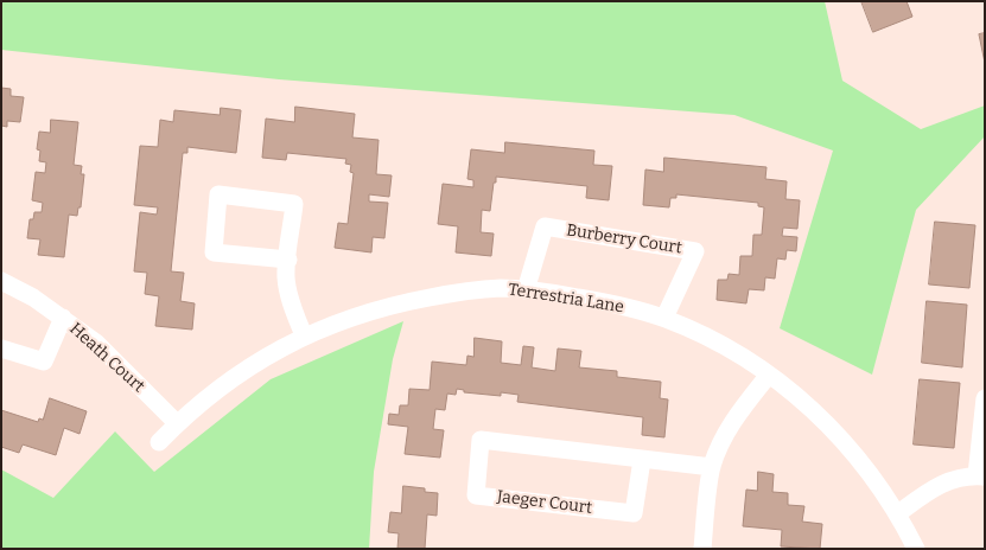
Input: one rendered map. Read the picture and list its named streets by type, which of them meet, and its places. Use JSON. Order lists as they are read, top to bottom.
{
  "streets": {
    "street": [
      "Burberry Court",
      "Terrestria Lane",
      "Heath Court",
      "Jaeger Court"
    ]
  },
  "crossings": [
    ["Burberry Court", "Terrestria Lane"],
    ["Terrestria Lane", "Heath Court"]
  ]
}
